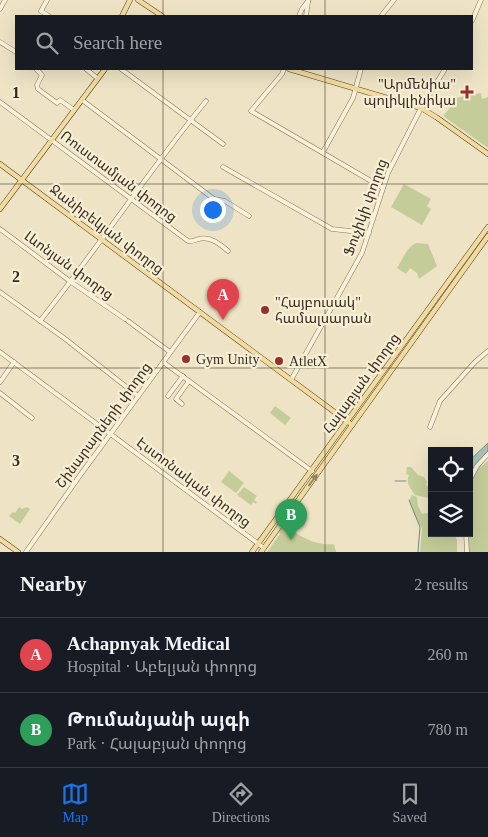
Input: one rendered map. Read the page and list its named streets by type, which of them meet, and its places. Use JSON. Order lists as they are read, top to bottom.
{
  "streets": {
    "main road": ["Ջանիբեկյան փողոց", "Հալաբյան փողոց"],
    "street": [
      "Ռուստամյան փողոց",
      "Ֆուչիկի փողոց",
      "Լևոնյան փողոց",
      "Շինարարների փողոց",
      "Էստոնական փողոց"
    ]
  },
  "crossings": [
    ["Ֆուչիկի փողոց", "Ջանիբեկյան փողոց"],
    ["Ջանիբեկյան փողոց", "Հալաբյան փողոց"],
    ["Ջանիբեկյան փողոց", "Շինարարների փողոց"],
    ["Լևոնյան փողոց", "Շինարարների փողոց"],
    ["Հալաբյան փողոց", "Էստոնական փողոց"],
    ["Շինարարների փողոց", "Էստոնական փողոց"]
  ],
  "places": {
    "health": ["\"Արմենիա\" պոլիկլինիկա"],
    "other": ["\"Հայբուսակ\" համալսարան", "Gym Unity", "AtletX"]
  },
  "page": {
    "search": "Search here",
    "pins": ["A", "B"],
    "heading": ["Nearby", "2 results"],
    "list": [
      {
        "mark": "A",
        "name": "Achapnyak Medical",
        "note": "Hospital · Աբելյան փողոց",
        "value": "260 m"
      },
      {
        "mark": "B",
        "name": "Թումանյանի այգի",
        "note": "Park · Հալաբյան փողոց",
        "value": "780 m"
      }
    ],
    "nav": ["Map", "Directions", "Saved"]
  },
  "grid": {
    "rows": ["1", "2", "3"]
  }
}
